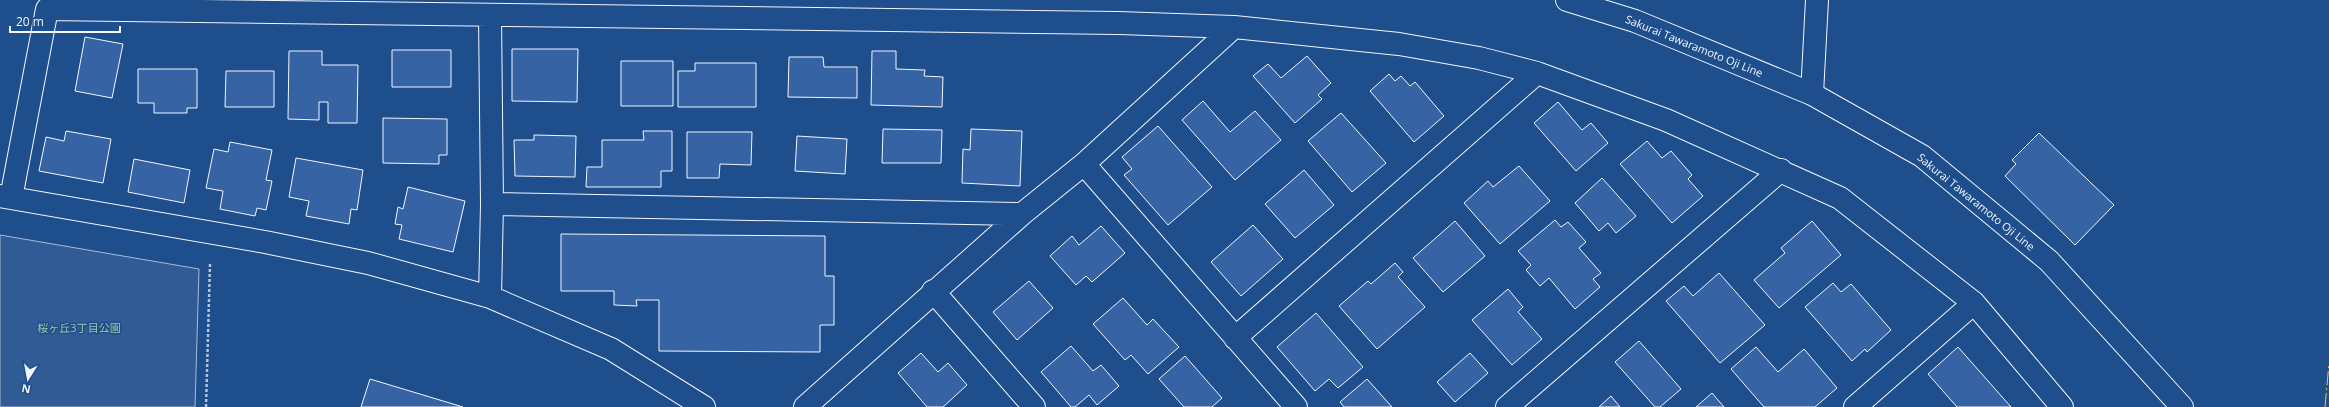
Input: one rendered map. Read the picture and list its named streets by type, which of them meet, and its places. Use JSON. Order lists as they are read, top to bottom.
{
  "streets": {
    "street": ["Sakurai Tawaramoto Oji Line"]
  },
  "parks": ["桜ヶ丘3丁目公園"],
  "scale_bar": "20 m",
  "north": "bottom"
}
